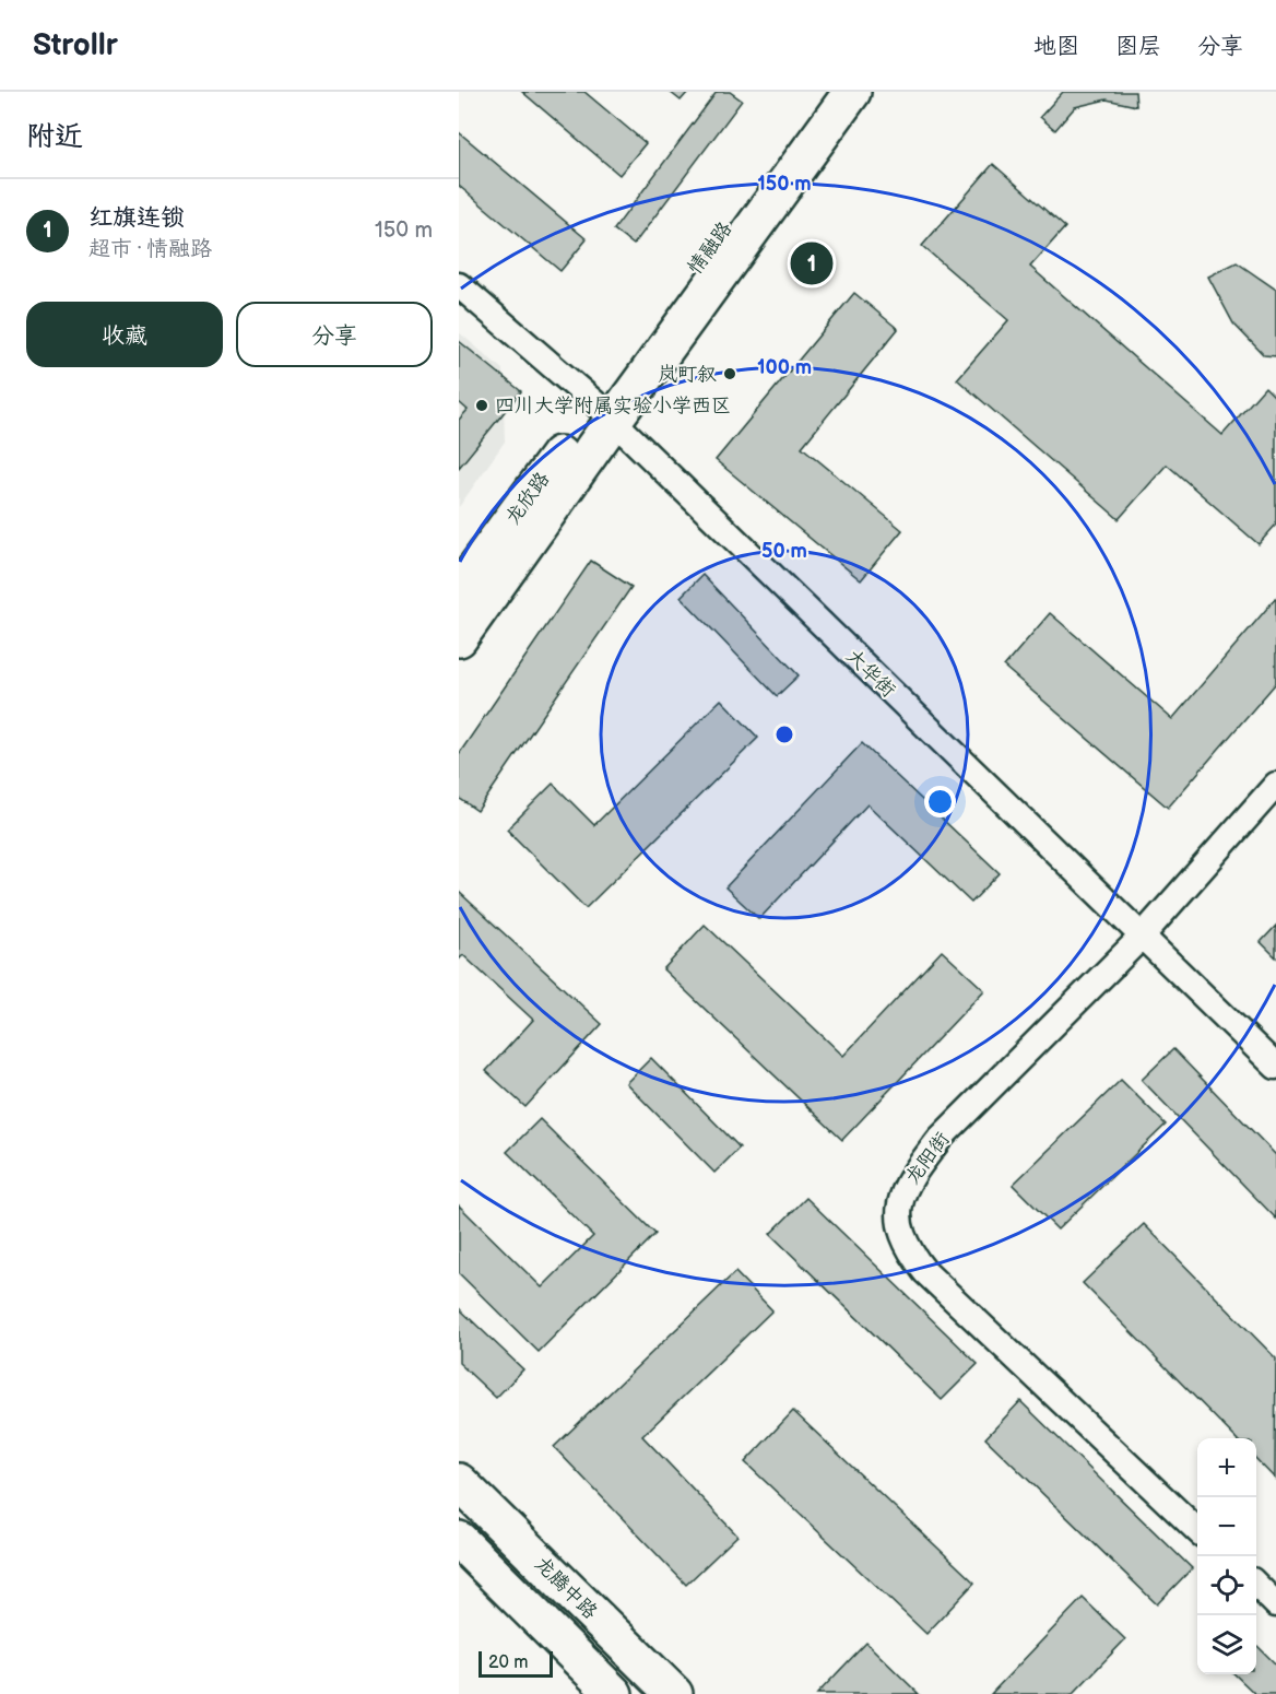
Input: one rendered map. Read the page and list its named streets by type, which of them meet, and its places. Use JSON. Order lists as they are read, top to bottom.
{
  "streets": {
    "street": [
      "情融路",
      "龙欣路",
      "大华街",
      "龙阳街",
      "龙腾中路"
    ]
  },
  "crossings": [
    ["情融路", "龙欣路"],
    ["情融路", "大华街"],
    ["龙欣路", "大华街"],
    ["大华街", "龙阳街"]
  ],
  "places": ["岚町叙", "四川大学附属实验小学西区"],
  "scale_bar": "20 m",
  "page": {
    "header": "Strollr",
    "nav": ["地图", "图层", "分享"],
    "heading": "附近",
    "list": [
      {
        "mark": "1",
        "name": "红旗连锁",
        "note": "超市 · 情融路",
        "value": "150 m"
      }
    ],
    "pins": "1",
    "buttons": ["收藏", "分享"],
    "map_buttons": ["+", "−"],
    "scale": "20 m"
  },
  "rings": ["150 m", "100 m", "50 m"]
}
